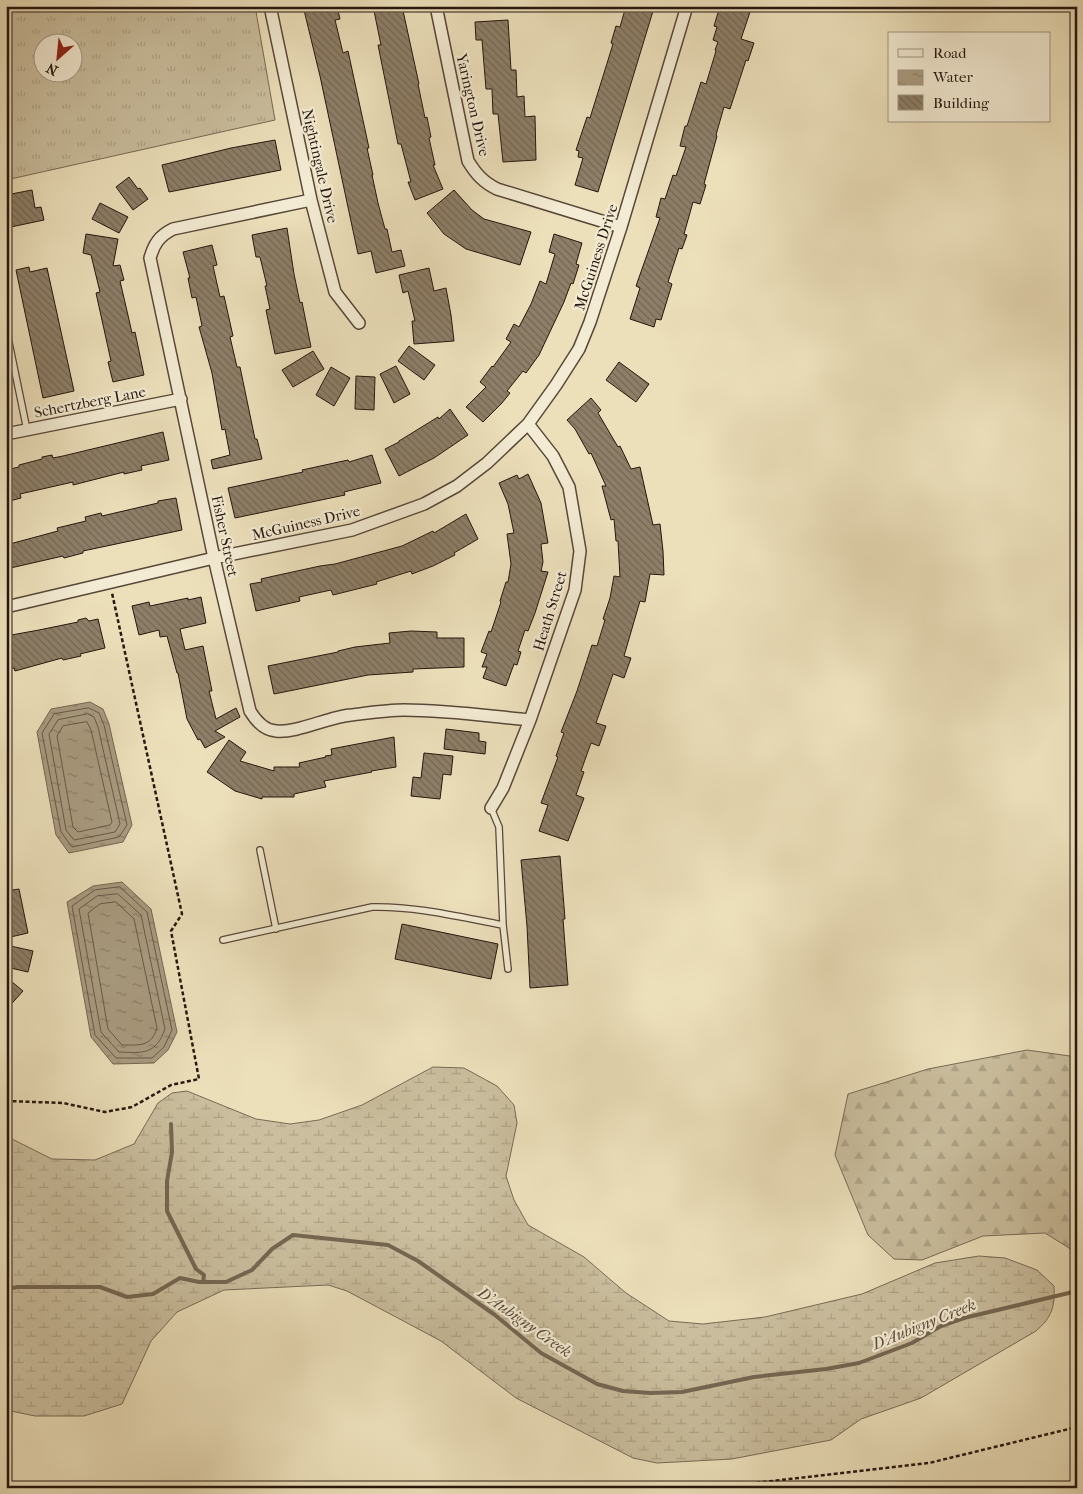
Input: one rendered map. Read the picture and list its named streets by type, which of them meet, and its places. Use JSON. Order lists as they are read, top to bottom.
{
  "streets": {
    "street": [
      "Yarington Drive",
      "Nightingale Drive",
      "McGuiness Drive",
      "Schertzberg Lane",
      "Fisher Street",
      "Heath Street"
    ]
  },
  "crossings": [
    ["Yarington Drive", "McGuiness Drive"],
    ["Nightingale Drive", "Fisher Street"],
    ["McGuiness Drive", "Fisher Street"],
    ["McGuiness Drive", "Heath Street"],
    ["Schertzberg Lane", "Fisher Street"],
    ["Fisher Street", "Heath Street"]
  ],
  "water": ["D'Aubigny Creek"],
  "legend": ["Road", "Water", "Building"],
  "north": "bottom left"
}
